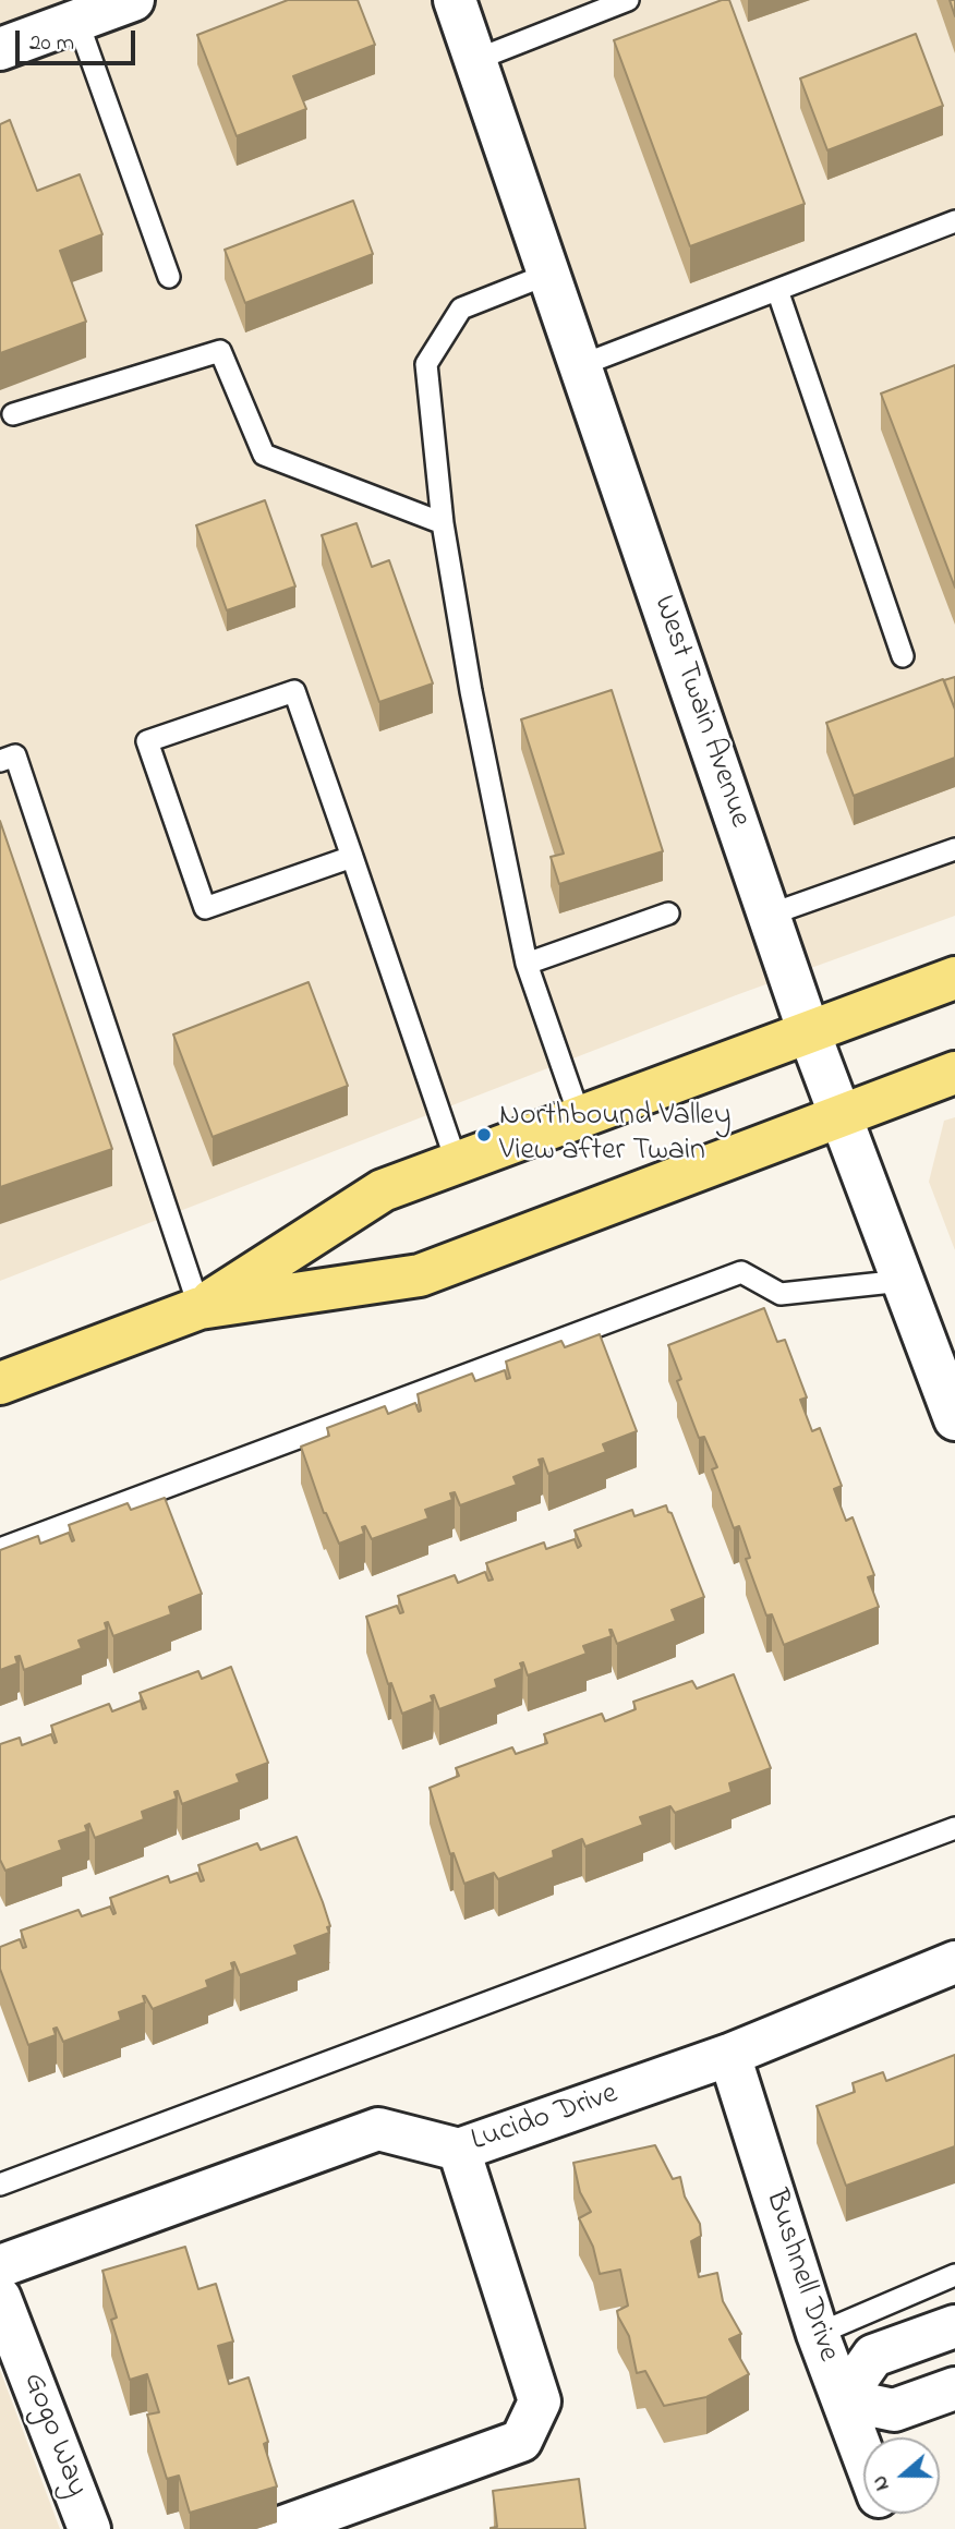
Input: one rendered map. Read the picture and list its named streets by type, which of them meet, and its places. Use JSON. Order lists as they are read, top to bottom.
{
  "streets": {
    "street": [
      "West Twain Avenue",
      "Lucido Drive",
      "Bushnell Drive",
      "Gogo Way"
    ]
  },
  "crossings": [
    ["Lucido Drive", "Bushnell Drive"]
  ],
  "places": ["Northbound Valley View after Twain"],
  "scale_bar": "20 m",
  "north": "left"
}
